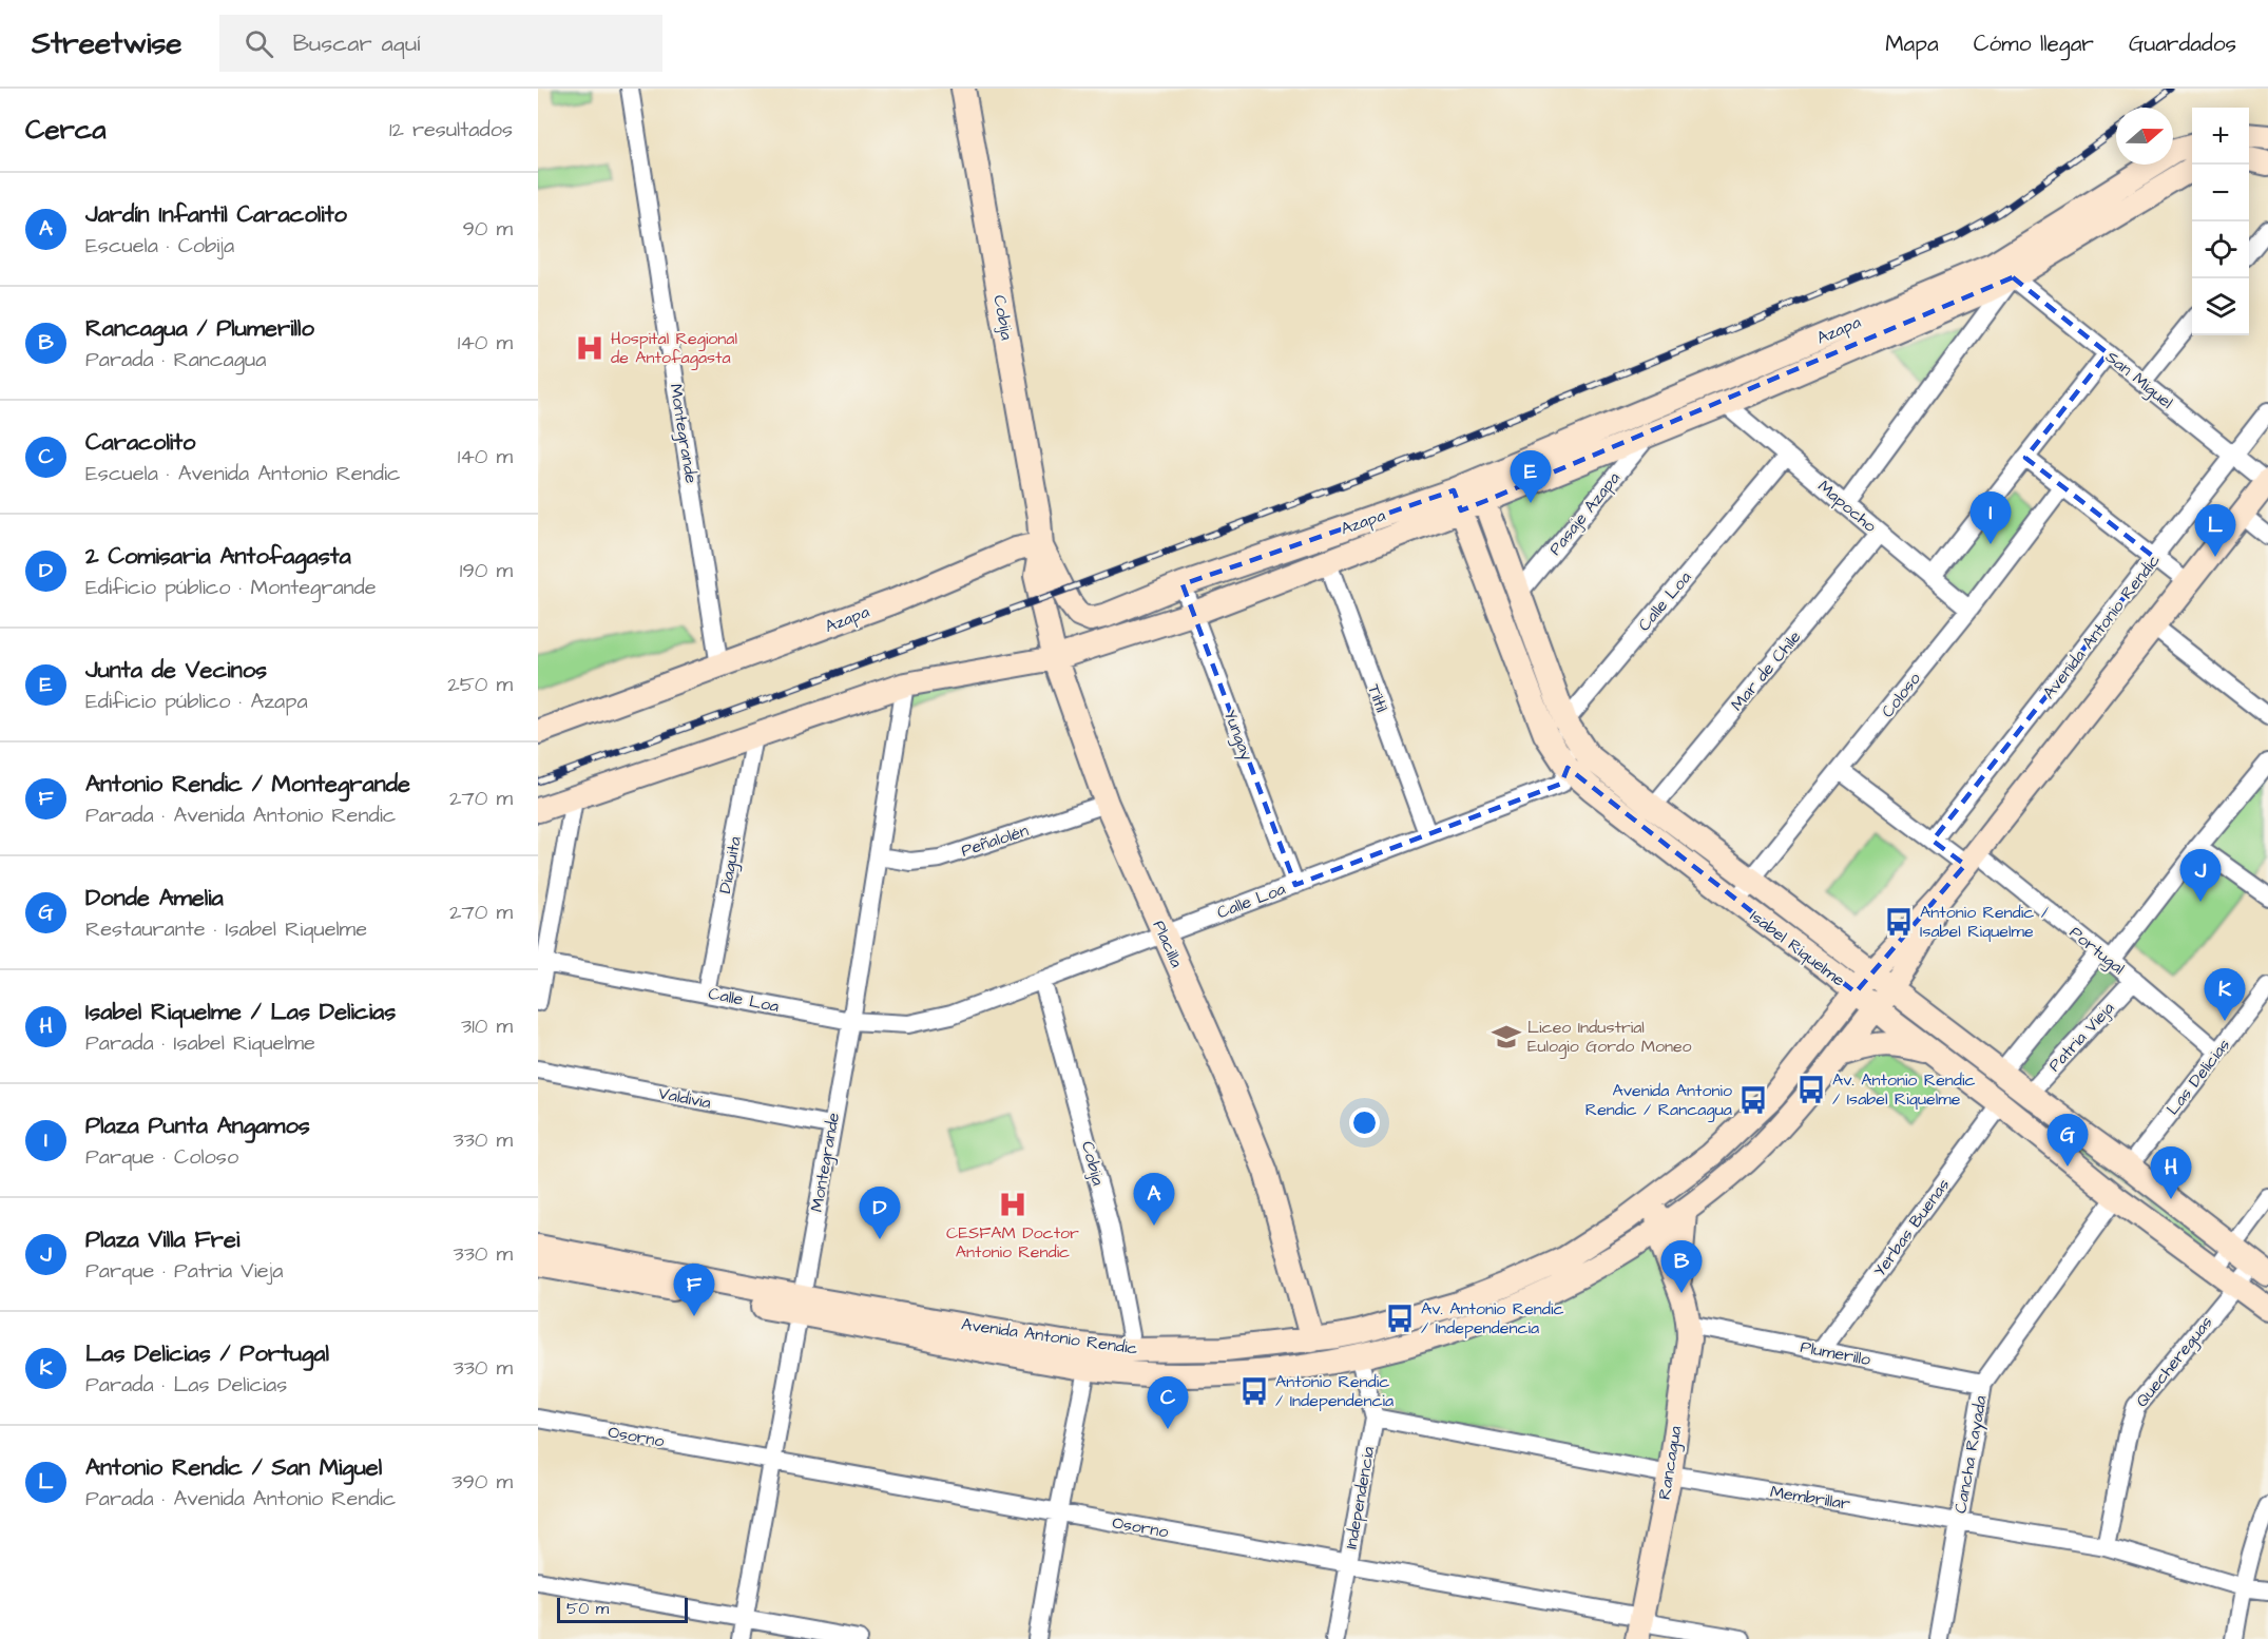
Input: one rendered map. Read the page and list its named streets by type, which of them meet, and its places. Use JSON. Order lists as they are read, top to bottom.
{
  "streets": {
    "street": [
      "Cobija",
      "Azapa",
      "San Miguel",
      "Montegrande",
      "Mapocho",
      "Pasaje Azapa",
      "Calle Loa",
      "Avenida Antonio Rendic",
      "Mar de Chile",
      "Coloso",
      "Tiltil",
      "Yungay",
      "Peñalolén",
      "Diaguita",
      "Placilla",
      "Isabel Riquelme",
      "Portugal",
      "Patria Vieja",
      "Las Delicias",
      "Valdivia",
      "Yerbas Buenas",
      "Plumerillo",
      "Quechereguas",
      "Osorno",
      "Cancha Rayada",
      "Rancagua",
      "Independencia",
      "Membrillar"
    ]
  },
  "crossings": [
    ["Cobija", "Azapa"],
    ["Cobija", "Calle Loa"],
    ["Cobija", "Avenida Antonio Rendic"],
    ["Cobija", "Placilla"],
    ["Azapa", "San Miguel"],
    ["Azapa", "Montegrande"],
    ["Azapa", "Mapocho"],
    ["Azapa", "Pasaje Azapa"],
    ["Azapa", "Tiltil"],
    ["Azapa", "Yungay"],
    ["Azapa", "Diaguita"],
    ["Azapa", "Placilla"],
    ["Azapa", "Isabel Riquelme"],
    ["San Miguel", "Avenida Antonio Rendic"],
    ["Montegrande", "Calle Loa"],
    ["Montegrande", "Avenida Antonio Rendic"],
    ["Montegrande", "Peñalolén"],
    ["Montegrande", "Valdivia"],
    ["Montegrande", "Osorno"],
    ["Mapocho", "Calle Loa"],
    ["Mapocho", "Mar de Chile"],
    ["Mapocho", "Coloso"],
    ["Pasaje Azapa", "Isabel Riquelme"],
    ["Calle Loa", "Tiltil"],
    ["Calle Loa", "Yungay"],
    ["Calle Loa", "Diaguita"],
    ["Calle Loa", "Placilla"],
    ["Calle Loa", "Isabel Riquelme"],
    ["Avenida Antonio Rendic", "Placilla"],
    ["Avenida Antonio Rendic", "Isabel Riquelme"],
    ["Avenida Antonio Rendic", "Portugal"],
    ["Avenida Antonio Rendic", "Rancagua"],
    ["Avenida Antonio Rendic", "Independencia"],
    ["Mar de Chile", "Isabel Riquelme"],
    ["Coloso", "Isabel Riquelme"],
    ["Coloso", "Portugal"],
    ["Peñalolén", "Placilla"],
    ["Isabel Riquelme", "Patria Vieja"],
    ["Isabel Riquelme", "Las Delicias"],
    ["Isabel Riquelme", "Yerbas Buenas"],
    ["Isabel Riquelme", "Quechereguas"],
    ["Isabel Riquelme", "Cancha Rayada"],
    ["Portugal", "Patria Vieja"],
    ["Portugal", "Las Delicias"],
    ["Yerbas Buenas", "Plumerillo"],
    ["Plumerillo", "Cancha Rayada"],
    ["Plumerillo", "Rancagua"],
    ["Quechereguas", "Membrillar"],
    ["Osorno", "Rancagua"],
    ["Osorno", "Independencia"],
    ["Cancha Rayada", "Membrillar"],
    ["Rancagua", "Membrillar"],
    ["Independencia", "Membrillar"]
  ],
  "places": {
    "hospital": ["Hospital Regional de Antofagasta", "CESFAM Doctor Antonio Rendic"],
    "bus stop": [
      "Antonio Rendic / Isabel Riquelme",
      "Av. Antonio Rendic / Isabel Riquelme",
      "Avenida Antonio Rendic / Rancagua",
      "Av. Antonio Rendic / Independencia",
      "Antonio Rendic / Independencia"
    ],
    "school or university": ["Liceo Industrial Eulogio Gordo Moneo"]
  },
  "scale_bar": "50 m",
  "north": "right",
  "page": {
    "header": "Streetwise",
    "search": "Buscar aquí",
    "nav": ["Mapa", "Cómo llegar", "Guardados"],
    "heading": ["Cerca", "12 resultados"],
    "map_buttons": ["+", "−"],
    "list": [
      {
        "mark": "A",
        "name": "Jardín Infantil Caracolito",
        "note": "Escuela · Cobija",
        "value": "90 m"
      },
      {
        "mark": "B",
        "name": "Rancagua / Plumerillo",
        "note": "Parada · Rancagua",
        "value": "140 m"
      },
      {
        "mark": "C",
        "name": "Caracolito",
        "note": "Escuela · Avenida Antonio Rendic",
        "value": "140 m"
      },
      {
        "mark": "D",
        "name": "2 Comisaria Antofagasta",
        "note": "Edificio público · Montegrande",
        "value": "190 m"
      },
      {
        "mark": "E",
        "name": "Junta de Vecinos",
        "note": "Edificio público · Azapa",
        "value": "250 m"
      },
      {
        "mark": "F",
        "name": "Antonio Rendic / Montegrande",
        "note": "Parada · Avenida Antonio Rendic",
        "value": "270 m"
      },
      {
        "mark": "G",
        "name": "Donde Amelia",
        "note": "Restaurante · Isabel Riquelme",
        "value": "270 m"
      },
      {
        "mark": "H",
        "name": "Isabel Riquelme / Las Delicias",
        "note": "Parada · Isabel Riquelme",
        "value": "310 m"
      },
      {
        "mark": "I",
        "name": "Plaza Punta Angamos",
        "note": "Parque · Coloso",
        "value": "330 m"
      },
      {
        "mark": "J",
        "name": "Plaza Villa Frei",
        "note": "Parque · Patria Vieja",
        "value": "330 m"
      },
      {
        "mark": "K",
        "name": "Las Delicias / Portugal",
        "note": "Parada · Las Delicias",
        "value": "330 m"
      },
      {
        "mark": "L",
        "name": "Antonio Rendic / San Miguel",
        "note": "Parada · Avenida Antonio Rendic",
        "value": "390 m"
      }
    ],
    "pins": [
      "E",
      "I",
      "L",
      "J",
      "K",
      "G",
      "H",
      "A",
      "D",
      "B",
      "F",
      "C"
    ],
    "scale": "50 m"
  }
}
